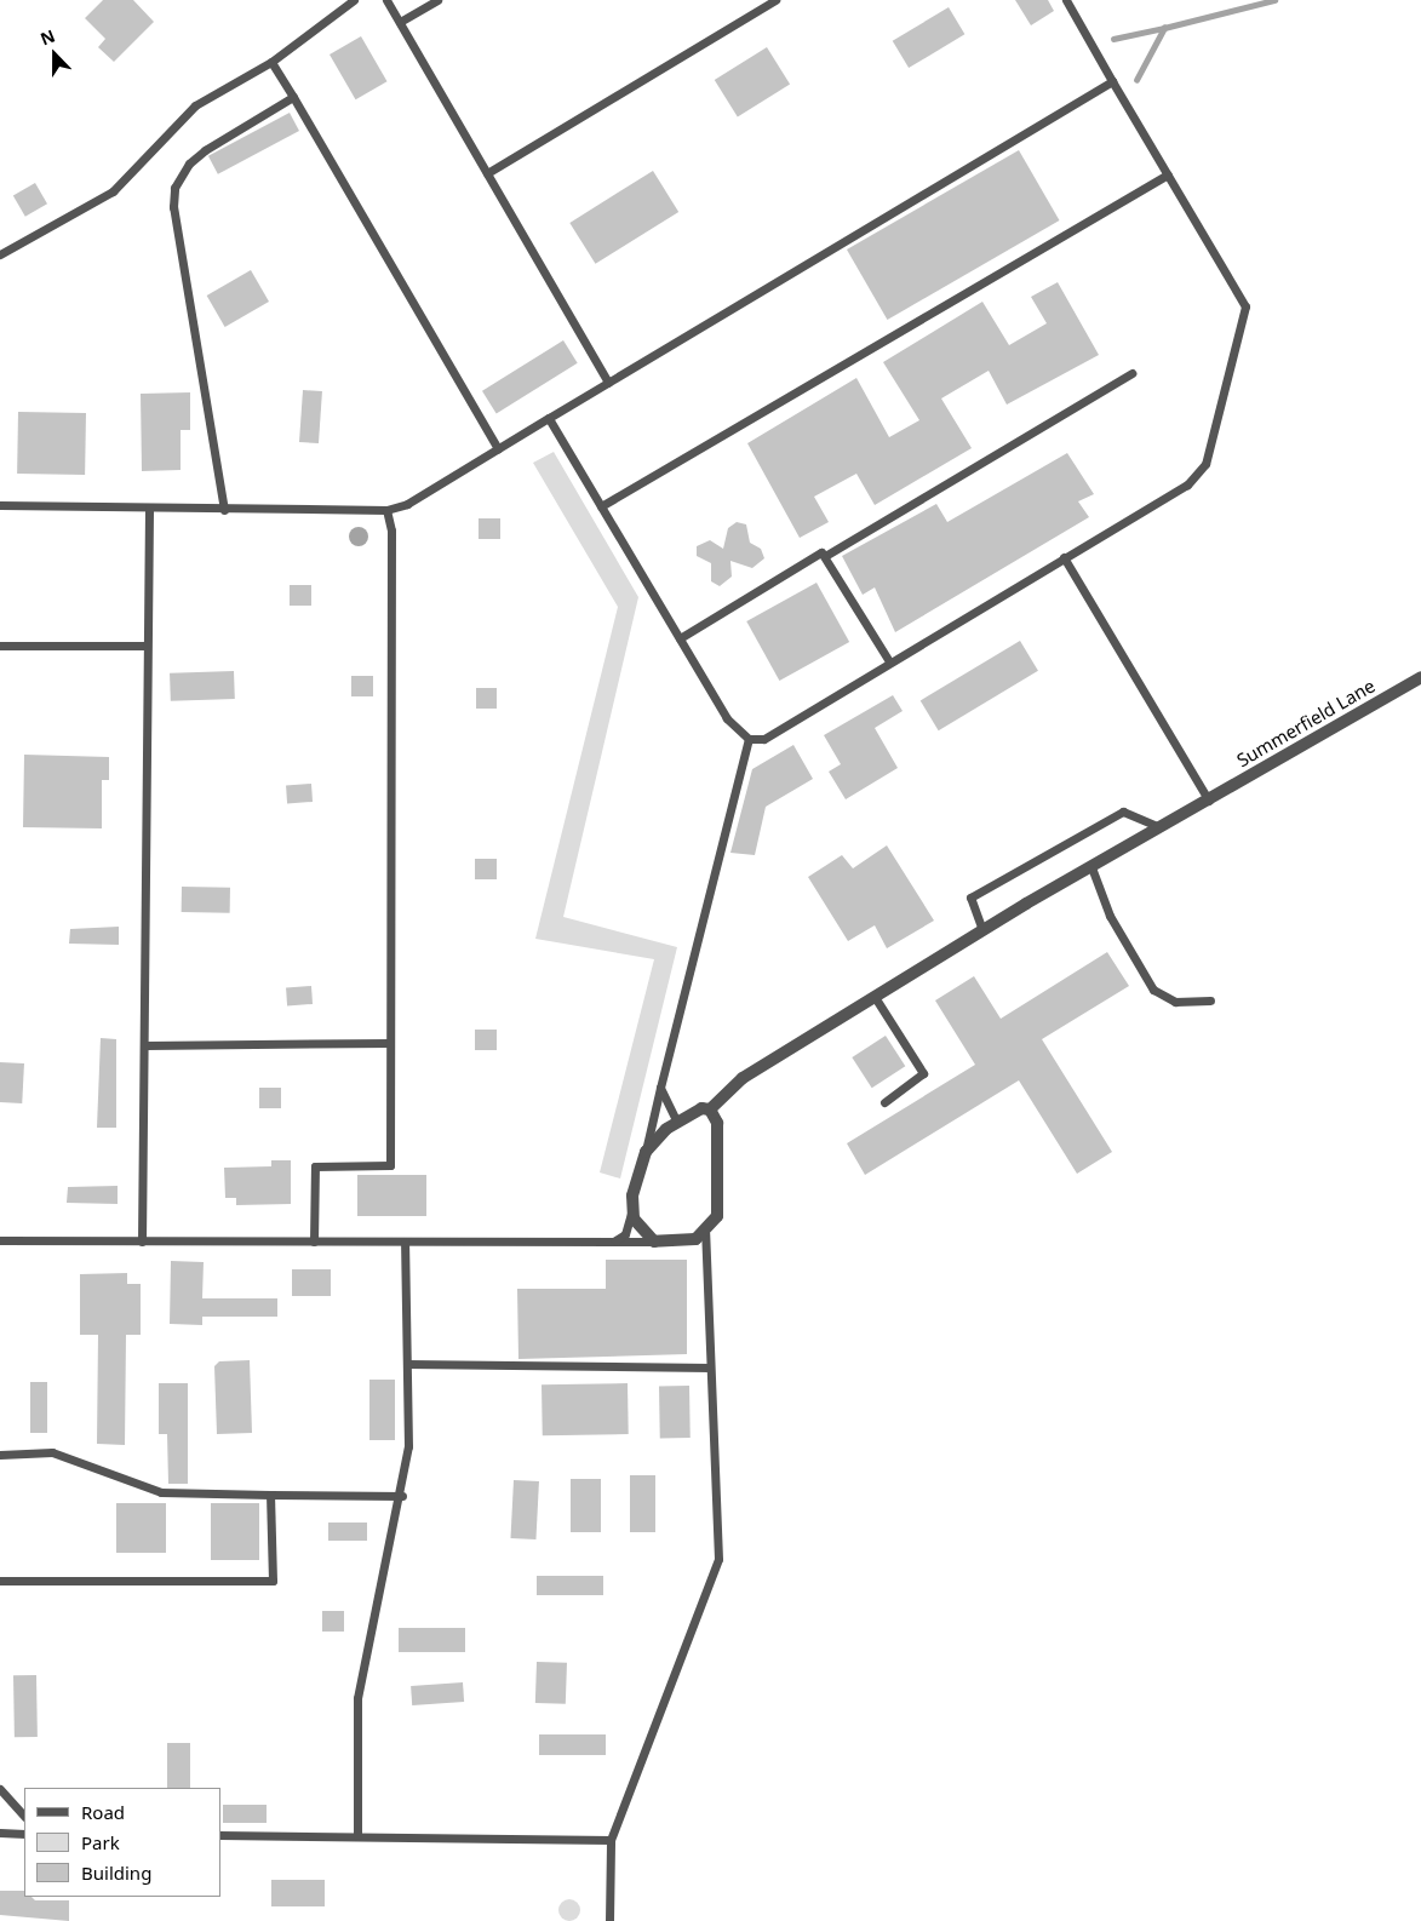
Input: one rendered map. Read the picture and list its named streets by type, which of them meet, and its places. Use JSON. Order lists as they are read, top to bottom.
{
  "streets": {
    "street": ["Summerfield Lane"]
  },
  "legend": ["Road", "Park", "Building"],
  "north": "top"
}
